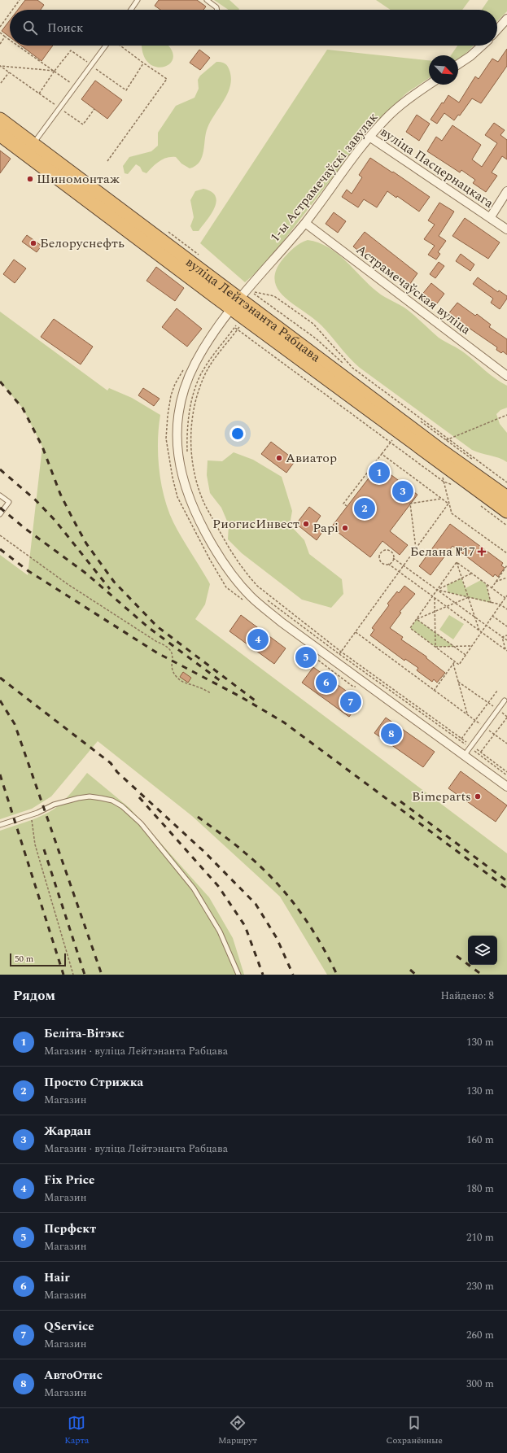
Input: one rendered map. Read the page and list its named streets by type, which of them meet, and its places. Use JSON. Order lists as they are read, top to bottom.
{
  "streets": {
    "highway": ["вуліца Лейтэнанта Рабцава"],
    "street": ["вуліца Пасцернацкага", "1-ы Астрамечаўскі завулак", "Астрамечаўская вуліца"]
  },
  "crossings": [
    ["вуліца Пасцернацкага", "1-ы Астрамечаўскі завулак"],
    ["1-ы Астрамечаўскі завулак", "Астрамечаўская вуліца"],
    ["1-ы Астрамечаўскі завулак", "вуліца Лейтэнанта Рабцава"]
  ],
  "places": {
    "other": [
      "Шиномонтаж",
      "Белоруснефть",
      "Авиатор",
      "РиогисИнвест",
      "Papi",
      "Bimeparts"
    ],
    "health": ["Белана №17"]
  },
  "scale_bar": "50 m",
  "north": "bottom right",
  "page": {
    "search": "Поиск",
    "pins": [
      "1",
      "3",
      "2",
      "4",
      "5",
      "6",
      "7",
      "8"
    ],
    "scale": "50 m",
    "heading": ["Рядом", "Найдено: 8"],
    "list": [
      {
        "mark": "1",
        "name": "Беліта-Вітэкс",
        "note": "Магазин · вуліца Лейтэнанта Рабцава",
        "value": "130 m"
      },
      {
        "mark": "2",
        "name": "Просто Стрижка",
        "note": "Магазин",
        "value": "130 m"
      },
      {
        "mark": "3",
        "name": "Жардан",
        "note": "Магазин · вуліца Лейтэнанта Рабцава",
        "value": "160 m"
      },
      {
        "mark": "4",
        "name": "Fix Price",
        "note": "Магазин",
        "value": "180 m"
      },
      {
        "mark": "5",
        "name": "Перфект",
        "note": "Магазин",
        "value": "210 m"
      },
      {
        "mark": "6",
        "name": "Hair",
        "note": "Магазин",
        "value": "230 m"
      },
      {
        "mark": "7",
        "name": "QService",
        "note": "Магазин",
        "value": "260 m"
      },
      {
        "mark": "8",
        "name": "АвтоОтис",
        "note": "Магазин",
        "value": "300 m"
      }
    ],
    "nav": ["Карта", "Маршрут", "Сохранённые"]
  }
}
